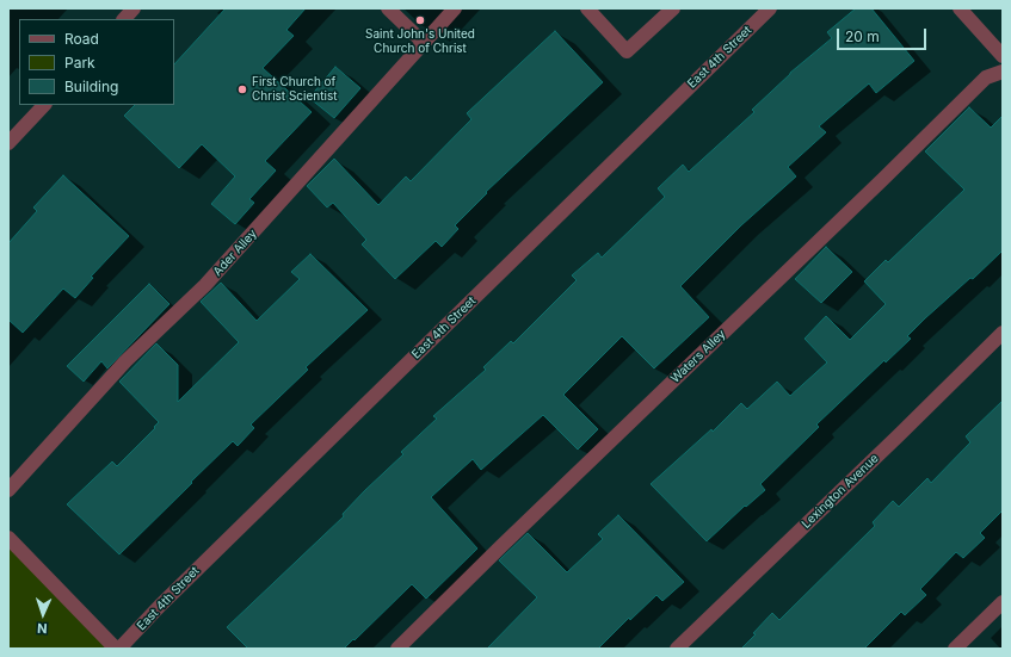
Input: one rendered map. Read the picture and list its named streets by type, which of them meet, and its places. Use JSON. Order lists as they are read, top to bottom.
{
  "streets": {
    "street": [
      "East 4th Street",
      "Ader Alley",
      "Waters Alley",
      "Lexington Avenue"
    ]
  },
  "places": ["Saint John's United Church of Christ", "First Church of Christ Scientist"],
  "legend": ["Road", "Park", "Building"],
  "scale_bar": "20 m",
  "north": "bottom"
}
